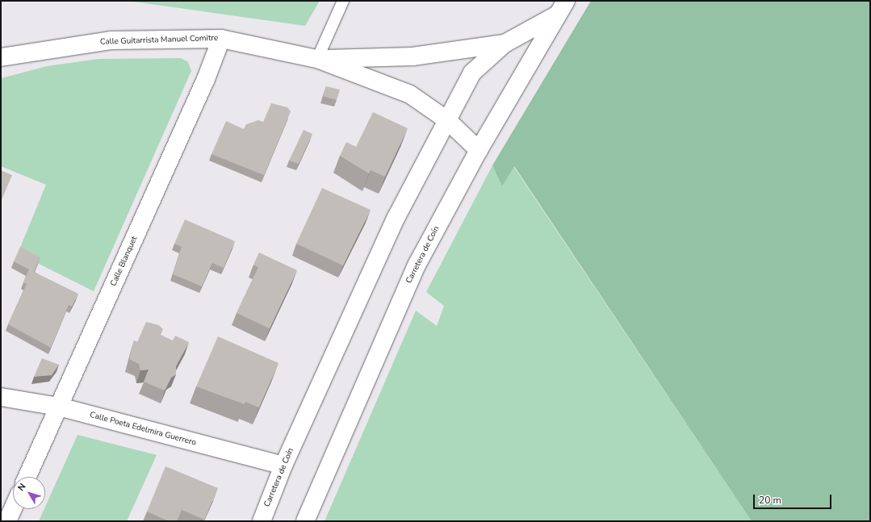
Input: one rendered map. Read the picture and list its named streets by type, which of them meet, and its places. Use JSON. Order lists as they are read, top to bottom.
{
  "streets": {
    "street": [
      "Calle Guitarrista Manuel Comitre",
      "Carretera de Coín",
      "Calle Blanquet",
      "Calle Poeta Edelmira Guerrero"
    ]
  },
  "crossings": [
    ["Calle Guitarrista Manuel Comitre", "Carretera de Coín"],
    ["Calle Guitarrista Manuel Comitre", "Calle Blanquet"],
    ["Carretera de Coín", "Calle Poeta Edelmira Guerrero"],
    ["Calle Blanquet", "Calle Poeta Edelmira Guerrero"]
  ],
  "scale_bar": "20 m",
  "north": "top left"
}
